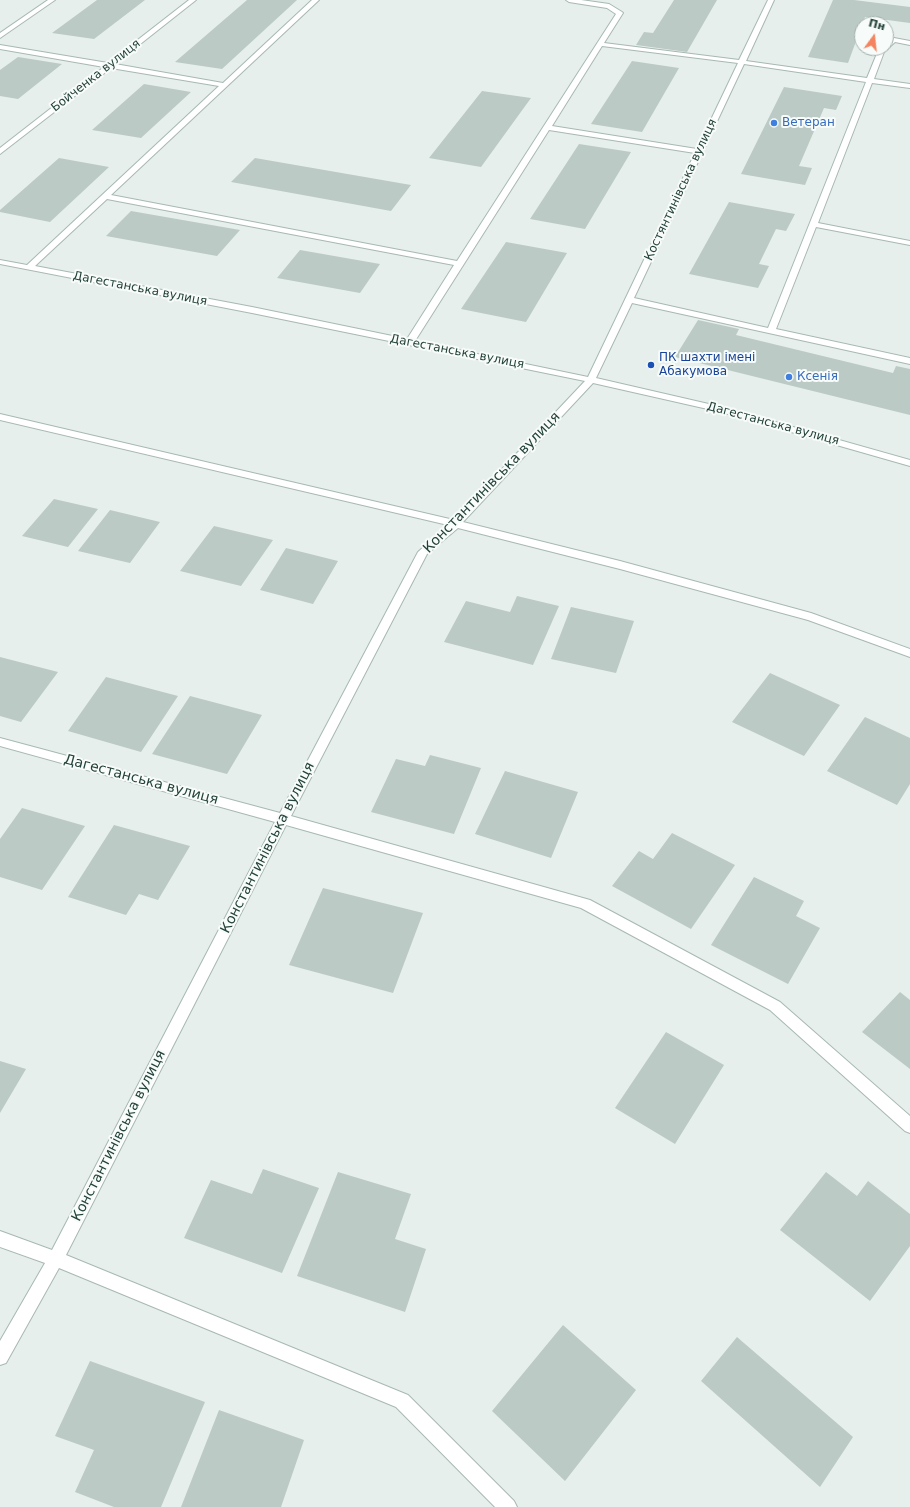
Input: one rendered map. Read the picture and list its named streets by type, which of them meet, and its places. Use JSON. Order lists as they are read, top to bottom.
{
  "streets": {
    "street": [
      "Бойченка вулиця",
      "Костянтинівська вулиця",
      "Дагестанська вулиця",
      "Константинівська вулиця"
    ]
  },
  "crossings": [
    ["Костянтинівська вулиця", "Дагестанська вулиця"],
    ["Костянтинівська вулиця", "Константинівська вулиця"],
    ["Дагестанська вулиця", "Константинівська вулиця"]
  ],
  "places": ["Ветеран", "ПК шахти імені Абакумова", "Ксенія"],
  "north": "top"
}
